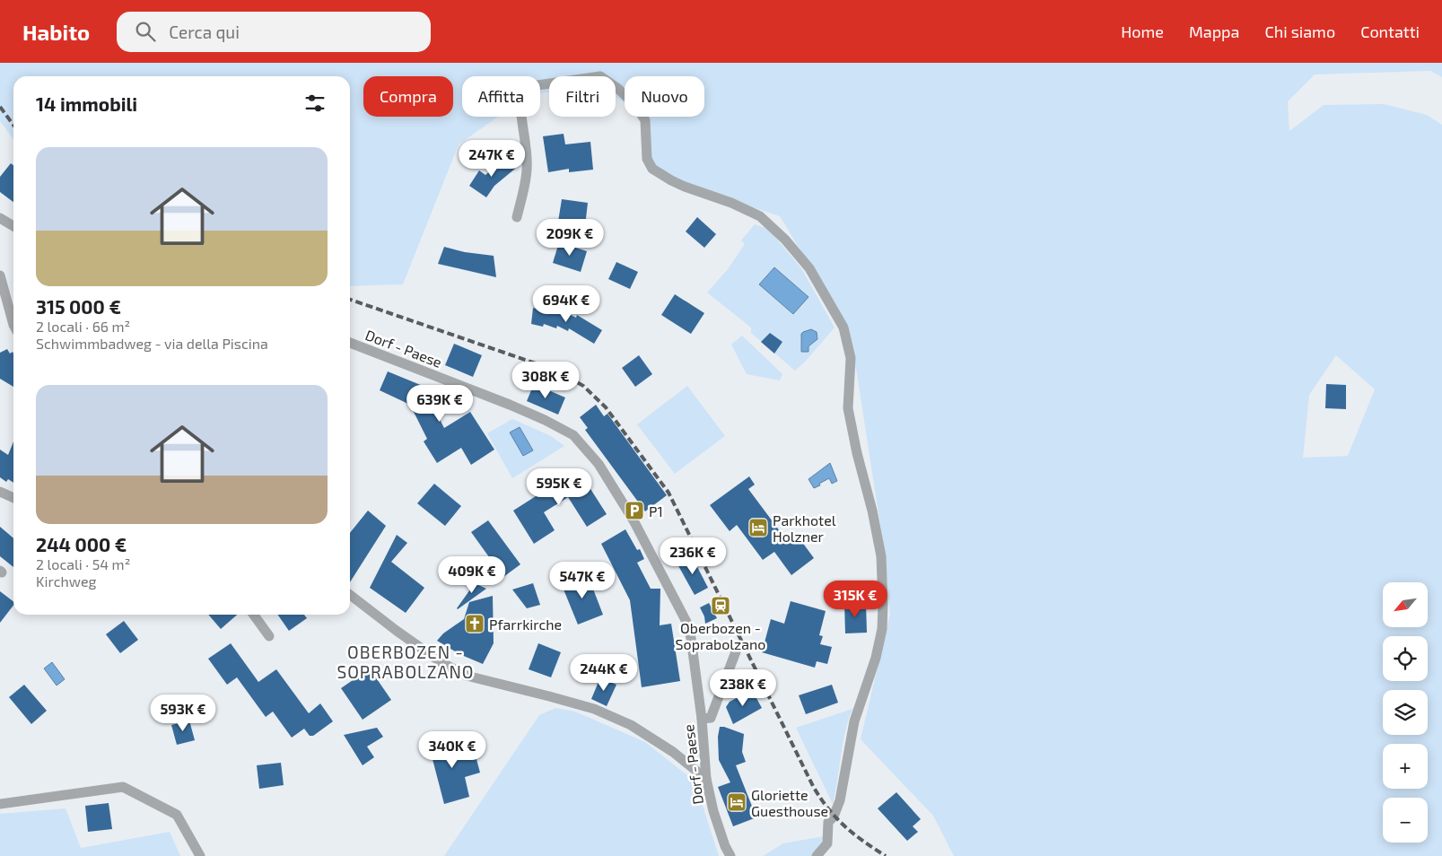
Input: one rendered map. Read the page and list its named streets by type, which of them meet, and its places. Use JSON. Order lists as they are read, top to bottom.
{
  "streets": {
    "street": ["Dorf - Paese"]
  },
  "districts": ["OBERBOZEN - SOPRABOLZANO"],
  "places": {
    "parking": ["P1"],
    "hotel": ["Parkhotel Holzner", "Gloriette Guesthouse"],
    "station": ["Oberbozen - Soprabolzano"],
    "church": ["Pfarrkirche"]
  },
  "north": "bottom left",
  "page": {
    "header": "Habito",
    "search": "Cerca qui",
    "nav": [
      "Home",
      "Mappa",
      "Chi siamo",
      "Contatti"
    ],
    "chip": [
      "Compra",
      "Affitta",
      "Filtri",
      "Nuovo"
    ],
    "heading": "14 immobili",
    "list": [
      {
        "name": "315 000 €",
        "note": "2 locali · 66 m² · Schwimmbadweg - via della Piscina"
      },
      {
        "name": "244 000 €",
        "note": "2 locali · 54 m² · Kirchweg"
      }
    ],
    "price": [
      "247K €",
      "209K €",
      "694K €",
      "308K €",
      "639K €",
      "595K €",
      "236K €",
      "409K €",
      "547K €",
      "315K €",
      "244K €",
      "238K €",
      "593K €",
      "340K €"
    ],
    "map_buttons": ["+", "−"]
  }
}
